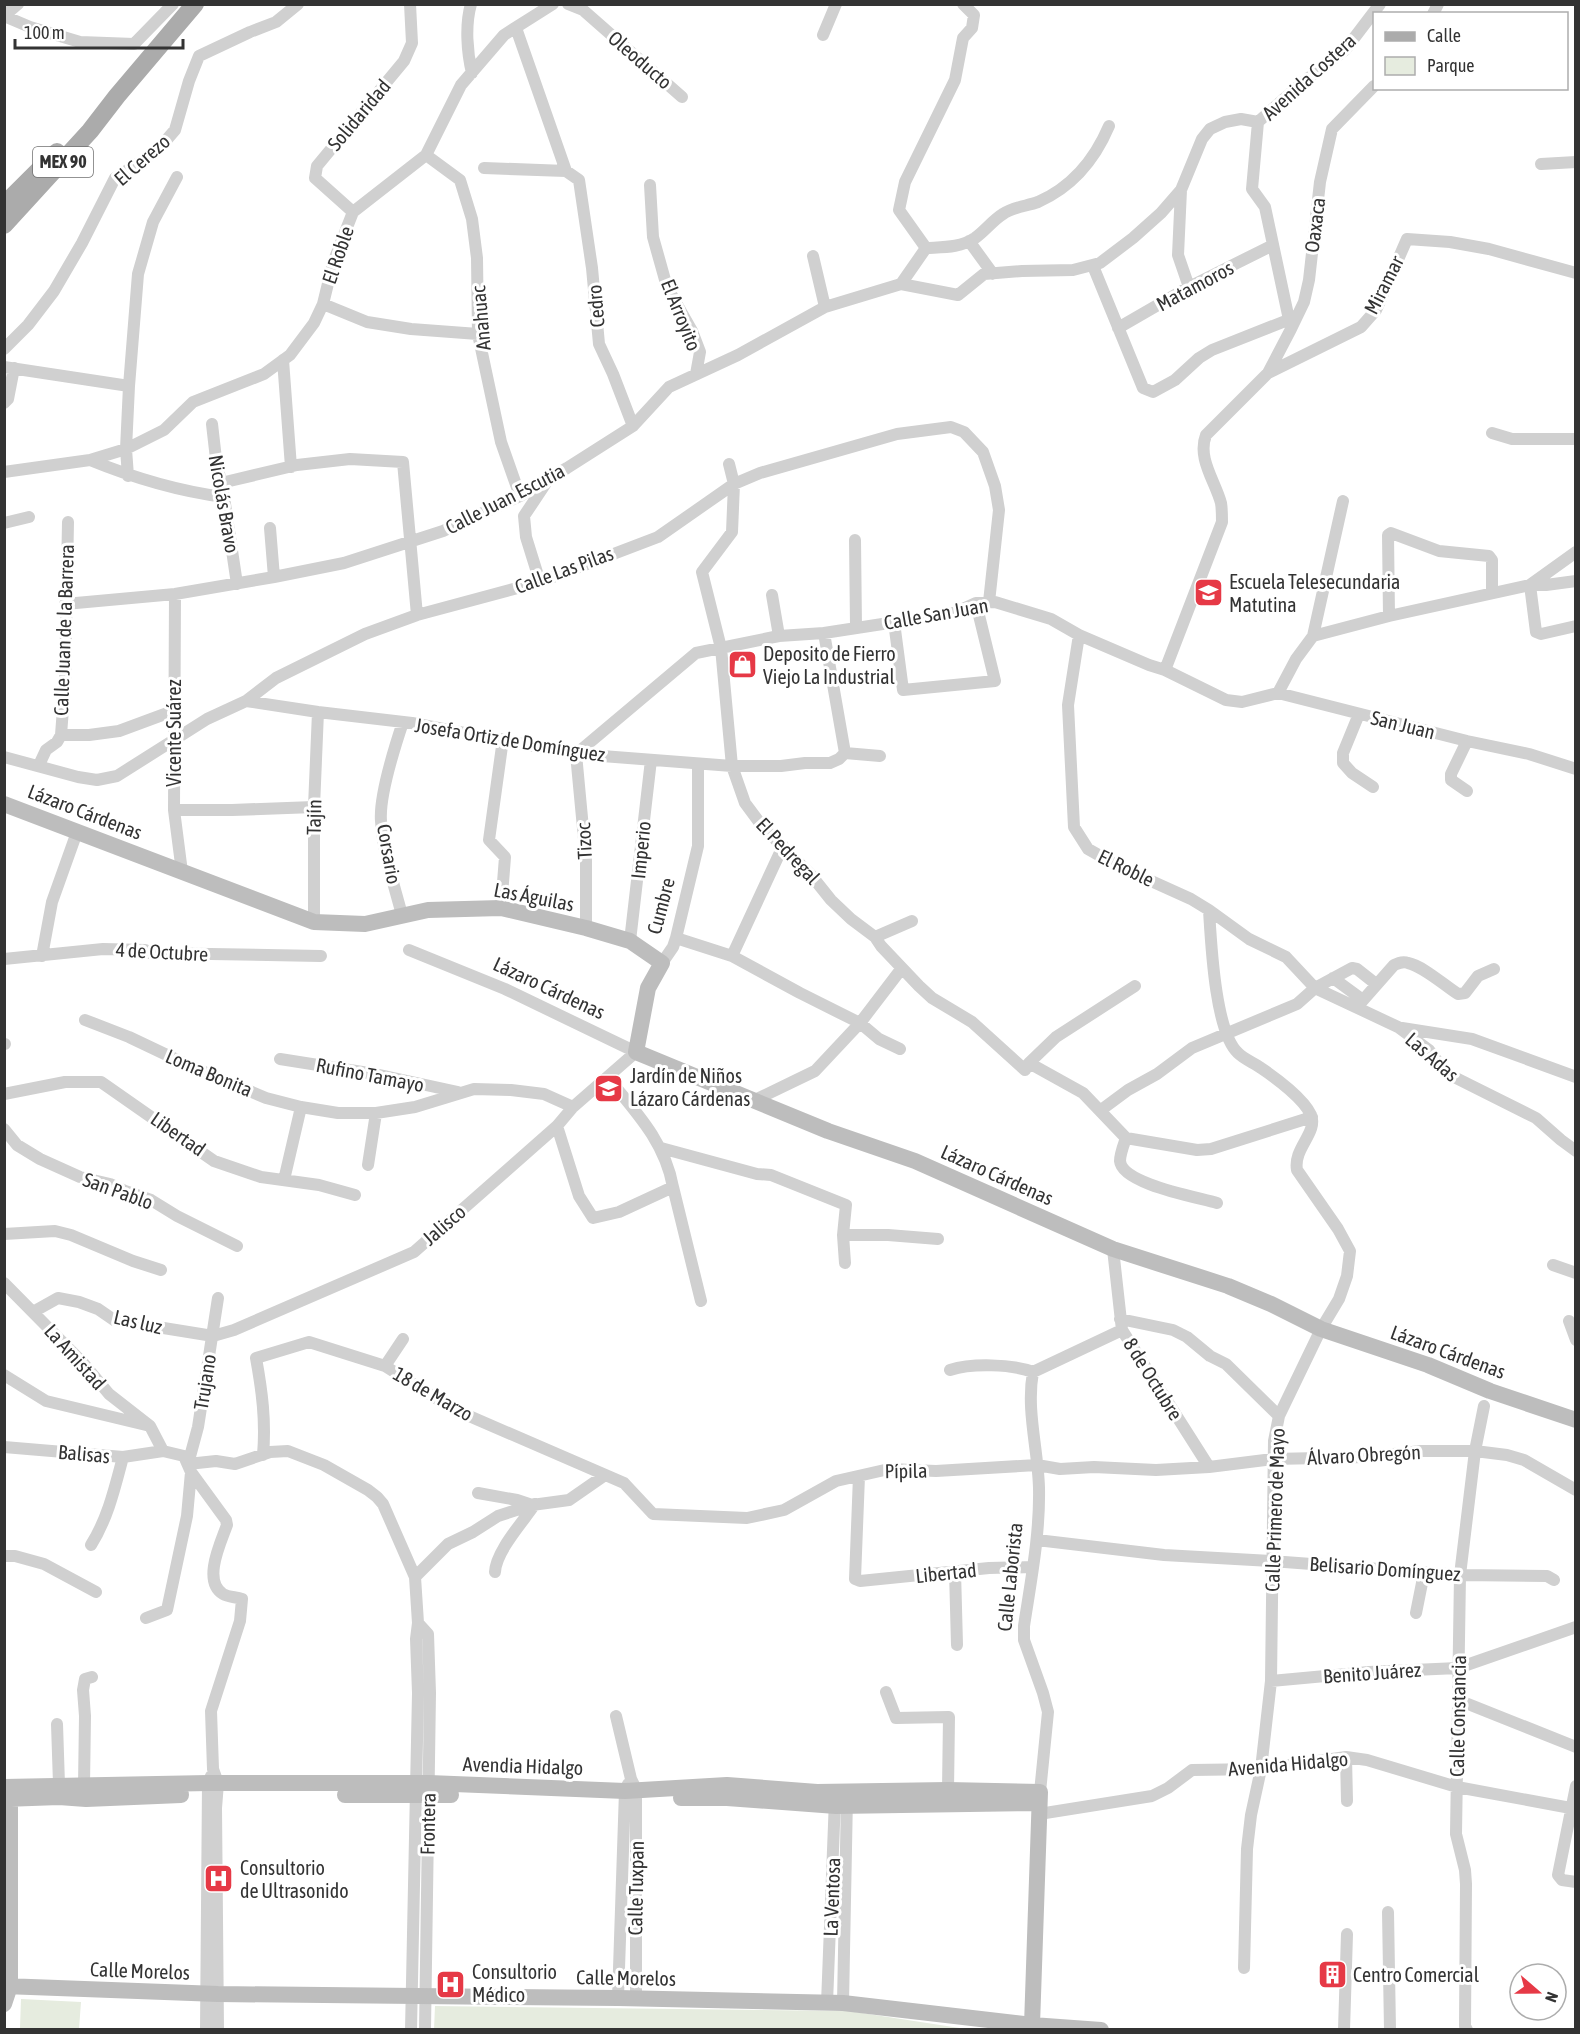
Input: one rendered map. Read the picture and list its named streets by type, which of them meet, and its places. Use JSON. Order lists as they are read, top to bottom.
{
  "streets": {
    "main road": ["MEX 90"],
    "street": [
      "Oleoducto",
      "Avenida Costera",
      "Solidaridad",
      "El Cerezo",
      "Oaxaca",
      "El Roble",
      "Miramar",
      "Matamoros",
      "Cedro",
      "El Arroyito",
      "Anahuac",
      "Calle Juan Escutia",
      "Nicolás Bravo",
      "Calle Las Pilas",
      "Calle San Juan",
      "Calle Juan de la Barrera",
      "San Juan",
      "Vicente Suárez",
      "Josefa Ortiz de Domínguez",
      "Lázaro Cárdenas",
      "Tajín",
      "Tizoc",
      "Imperio",
      "El Pedregal",
      "Corsario",
      "Las Águilas",
      "Cumbre",
      "4 de Octubre",
      "Las Adas",
      "Loma Bonita",
      "Rufino Tamayo",
      "Libertad",
      "San Pablo",
      "Jalisco",
      "Las luz",
      "La Amistad",
      "8 de Octubre",
      "Trujano",
      "18 de Marzo",
      "Balisas",
      "Álvaro Obregón",
      "Pípila",
      "Calle Primero de Mayo",
      "Belisario Domínguez",
      "Calle Laborista",
      "Benito Juárez",
      "Calle Constancia",
      "Avenida Hidalgo",
      "Avendia Hidalgo",
      "Frontera",
      "Calle Tuxpan",
      "La Ventosa",
      "Calle Morelos"
    ]
  },
  "crossings": [
    ["Avenida Costera", "Oaxaca"],
    ["Avenida Costera", "Matamoros"],
    ["Solidaridad", "El Roble"],
    ["Oaxaca", "Miramar"],
    ["El Roble", "Anahuac"],
    ["El Roble", "Calle San Juan"],
    ["El Roble", "Las Adas"],
    ["Cedro", "Calle Juan Escutia"],
    ["El Arroyito", "Calle Juan Escutia"],
    ["Anahuac", "Calle Juan Escutia"],
    ["Calle Juan Escutia", "Nicolás Bravo"],
    ["Calle Juan Escutia", "Calle Juan de la Barrera"],
    ["Calle Juan Escutia", "Vicente Suárez"],
    ["Calle Las Pilas", "Calle San Juan"],
    ["Calle Las Pilas", "Calle Juan de la Barrera"],
    ["Calle Las Pilas", "Vicente Suárez"],
    ["Calle Las Pilas", "Josefa Ortiz de Domínguez"],
    ["Calle Las Pilas", "El Pedregal"],
    ["Calle San Juan", "San Juan"],
    ["Calle San Juan", "Josefa Ortiz de Domínguez"],
    ["Calle San Juan", "Tizoc"],
    ["Calle San Juan", "El Pedregal"],
    ["Vicente Suárez", "Lázaro Cárdenas"],
    ["Josefa Ortiz de Domínguez", "Tajín"],
    ["Josefa Ortiz de Domínguez", "Tizoc"],
    ["Josefa Ortiz de Domínguez", "Imperio"],
    ["Josefa Ortiz de Domínguez", "El Pedregal"],
    ["Josefa Ortiz de Domínguez", "Corsario"],
    ["Josefa Ortiz de Domínguez", "Cumbre"],
    ["Lázaro Cárdenas", "Tajín"],
    ["Lázaro Cárdenas", "Corsario"],
    ["Lázaro Cárdenas", "Las Águilas"],
    ["Lázaro Cárdenas", "Cumbre"],
    ["Lázaro Cárdenas", "Jalisco"],
    ["Lázaro Cárdenas", "8 de Octubre"],
    ["Lázaro Cárdenas", "Calle Primero de Mayo"],
    ["Tizoc", "Las Águilas"],
    ["Imperio", "Las Águilas"],
    ["Corsario", "Las Águilas"],
    ["Las Águilas", "Cumbre"],
    ["Cumbre", "Jalisco"],
    ["Loma Bonita", "Rufino Tamayo"],
    ["Libertad", "Pípila"],
    ["Libertad", "Calle Laborista"],
    ["Jalisco", "Las luz"],
    ["Jalisco", "Trujano"],
    ["Las luz", "La Amistad"],
    ["Las luz", "Trujano"],
    ["8 de Octubre", "Álvaro Obregón"],
    ["Trujano", "Frontera"],
    ["18 de Marzo", "Pípila"],
    ["18 de Marzo", "Frontera"],
    ["Álvaro Obregón", "Pípila"],
    ["Álvaro Obregón", "Calle Primero de Mayo"],
    ["Álvaro Obregón", "Calle Laborista"],
    ["Álvaro Obregón", "Calle Constancia"],
    ["Pípila", "Calle Laborista"],
    ["Calle Primero de Mayo", "Belisario Domínguez"],
    ["Calle Primero de Mayo", "Benito Juárez"],
    ["Calle Primero de Mayo", "Avenida Hidalgo"],
    ["Belisario Domínguez", "Calle Laborista"],
    ["Belisario Domínguez", "Calle Constancia"],
    ["Calle Laborista", "Avenida Hidalgo"],
    ["Calle Laborista", "Avendia Hidalgo"],
    ["Calle Laborista", "Calle Morelos"],
    ["Benito Juárez", "Calle Constancia"],
    ["Calle Constancia", "Avenida Hidalgo"],
    ["Avenida Hidalgo", "Avendia Hidalgo"],
    ["Avendia Hidalgo", "Frontera"],
    ["Avendia Hidalgo", "Calle Tuxpan"],
    ["Avendia Hidalgo", "La Ventosa"],
    ["Frontera", "Calle Morelos"],
    ["Calle Tuxpan", "Calle Morelos"],
    ["La Ventosa", "Calle Morelos"]
  ],
  "places": {
    "school or university": ["Escuela Telesecundaria Matutina", "Jardín de Niños Lázaro Cárdenas"],
    "shop": ["Deposito de Fierro Viejo La Industrial"],
    "hospital": ["Consultorio de Ultrasonido", "Consultorio Médico"],
    "building": ["Centro Comercial"]
  },
  "legend": ["Calle", "Parque"],
  "scale_bar": "100 m",
  "north": "right"
}
